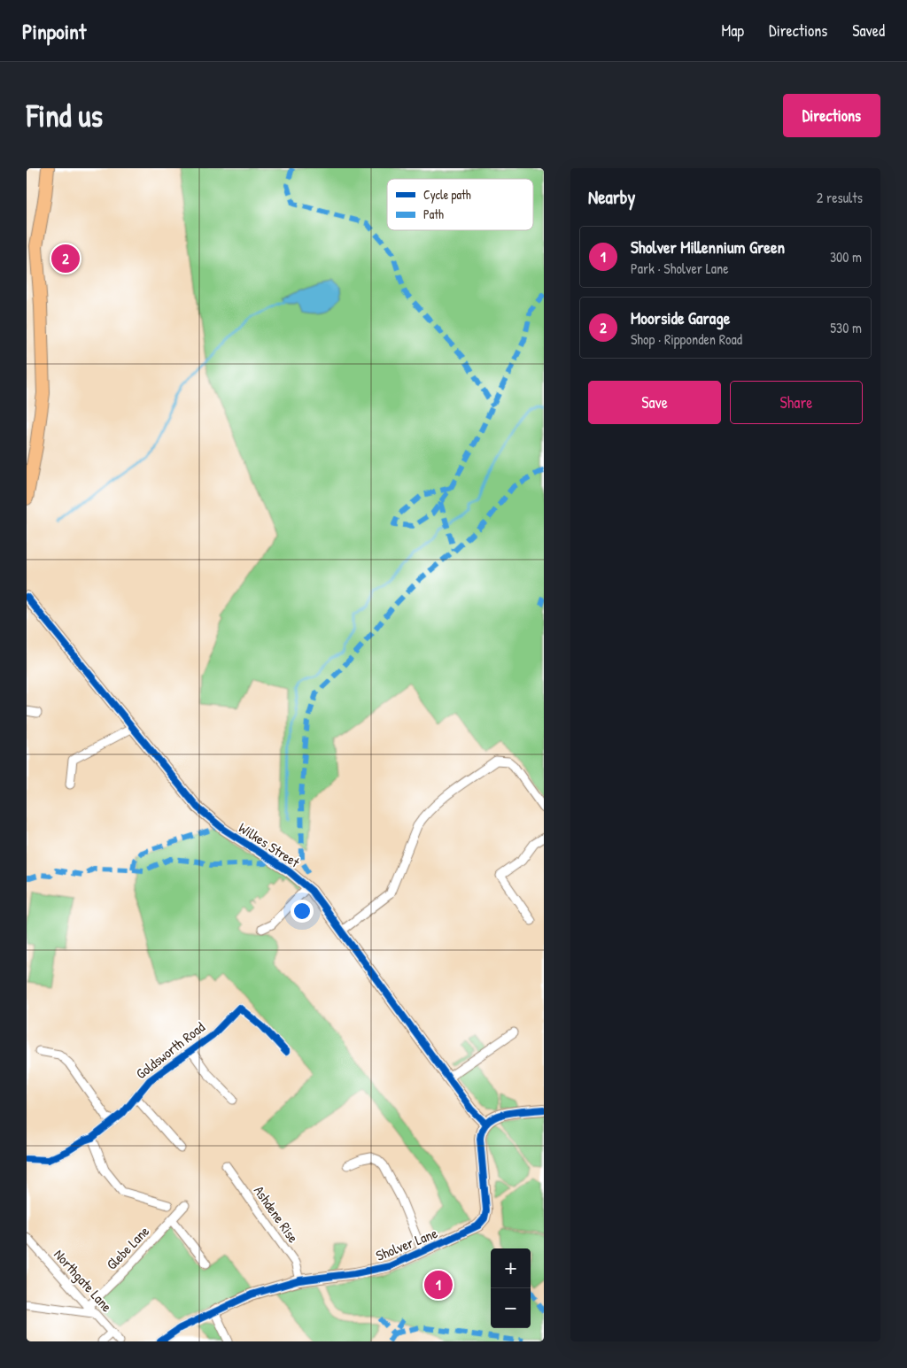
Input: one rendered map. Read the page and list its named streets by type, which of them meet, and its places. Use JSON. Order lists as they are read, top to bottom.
{
  "streets": {
    "street": [
      "Wilkes Street",
      "Goldsworth Road",
      "Ashdene Rise",
      "Sholver Lane",
      "Glebe Lane",
      "Northgate Lane"
    ]
  },
  "crossings": [
    ["Wilkes Street", "Sholver Lane"],
    ["Ashdene Rise", "Sholver Lane"],
    ["Glebe Lane", "Northgate Lane"]
  ],
  "legend": ["Cycle path", "Path"],
  "page": {
    "header": "Pinpoint",
    "nav": ["Map", "Directions", "Saved"],
    "buttons": [
      "Directions",
      ["Save", "Share"]
    ],
    "title": "Find us",
    "heading": ["Nearby", "2 results"],
    "list": [
      {
        "mark": "1",
        "name": "Sholver Millennium Green",
        "note": "Park · Sholver Lane",
        "value": "300 m"
      },
      {
        "mark": "2",
        "name": "Moorside Garage",
        "note": "Shop · Ripponden Road",
        "value": "530 m"
      }
    ],
    "pins": ["2", "1"],
    "map_buttons": ["+", "−"]
  }
}
